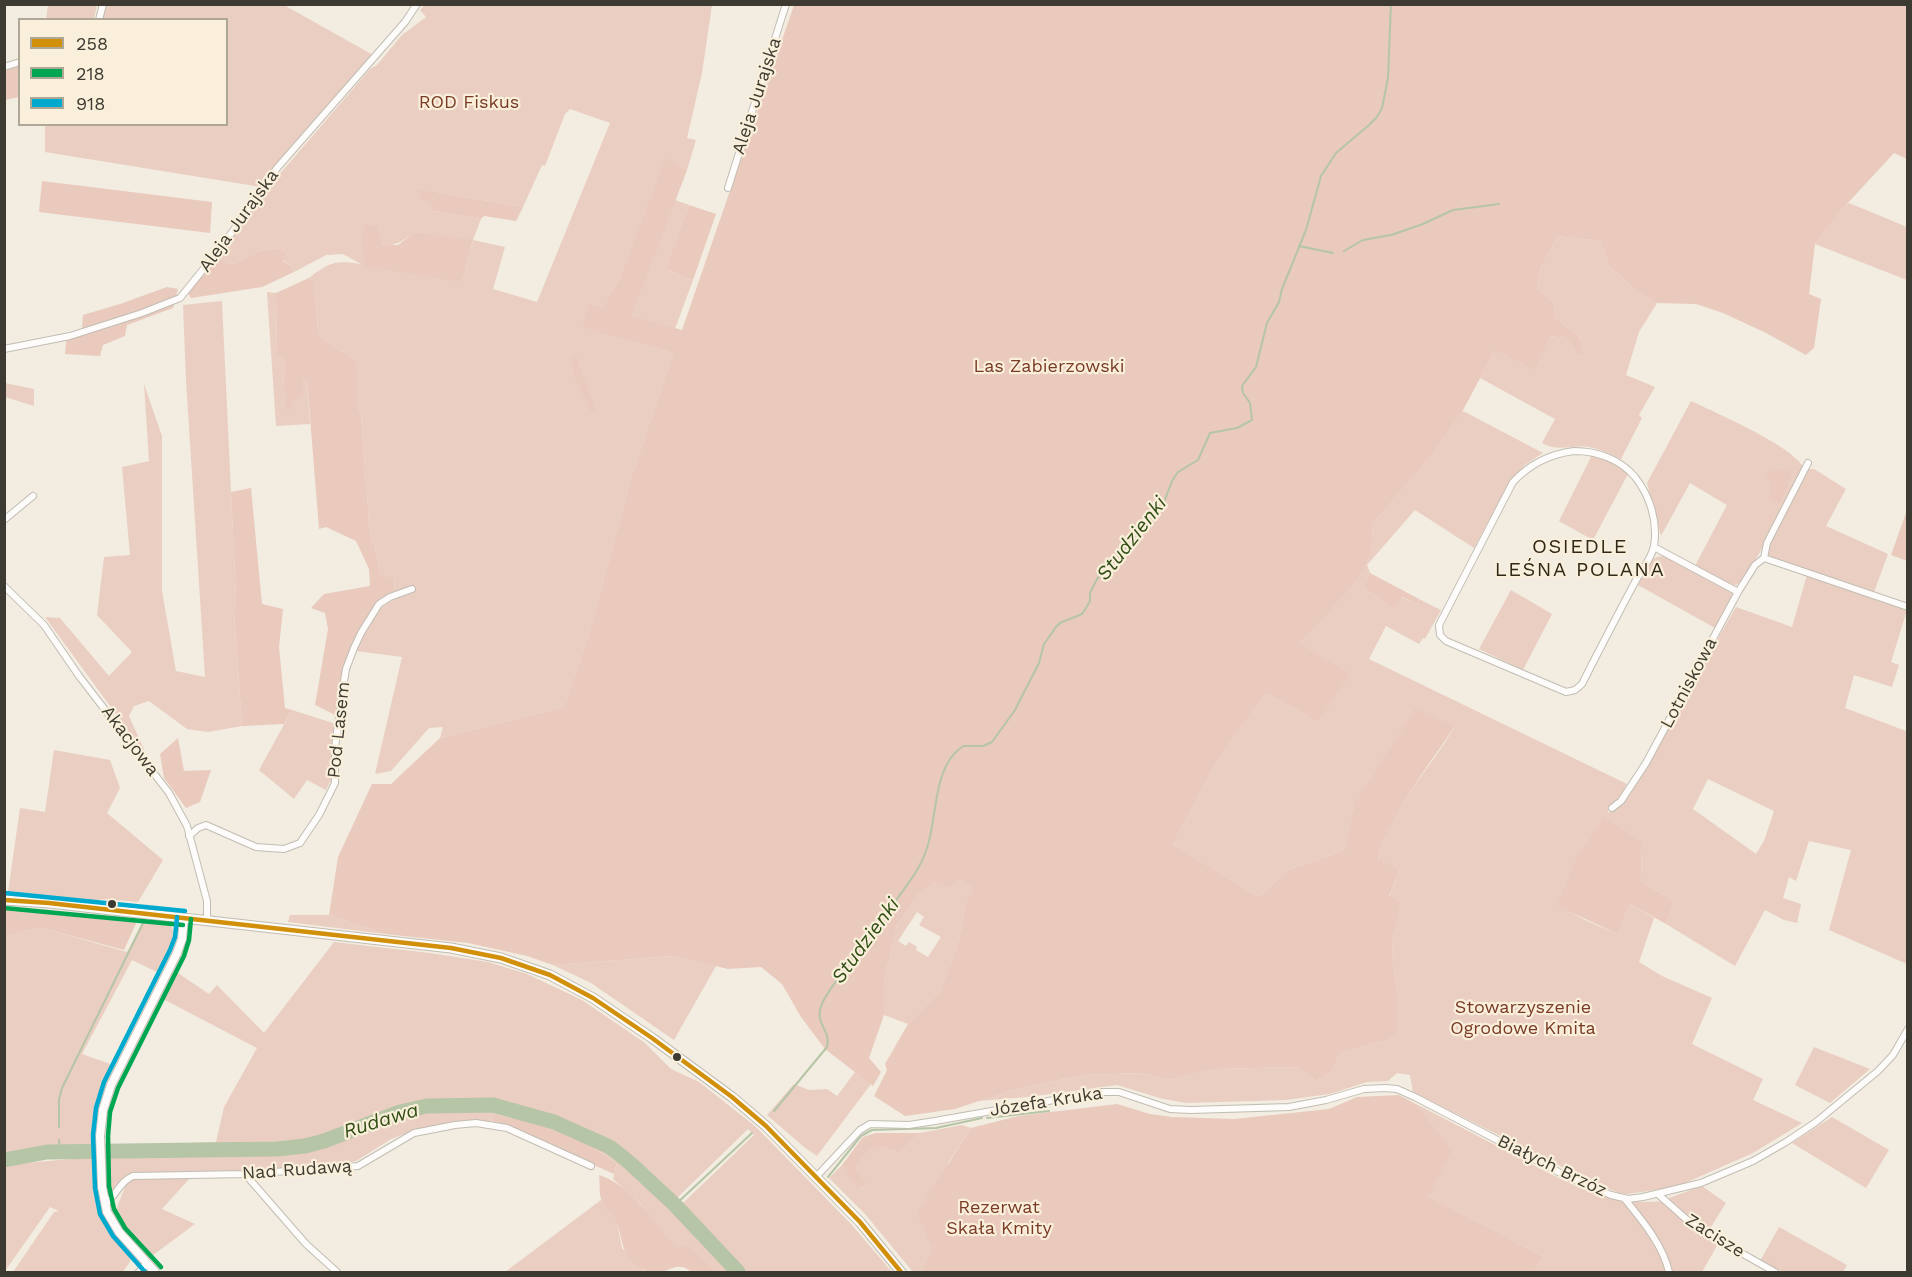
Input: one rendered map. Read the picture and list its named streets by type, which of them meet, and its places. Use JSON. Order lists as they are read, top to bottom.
{
  "streets": {
    "street": [
      "Aleja Jurajska",
      "Lotniskowa",
      "Pod Lasem",
      "Akacjowa",
      "Józefa Kruka",
      "Białych Brzóz",
      "Nad Rudawą",
      "Zacisze"
    ]
  },
  "crossings": [
    ["Pod Lasem", "Akacjowa"],
    ["Józefa Kruka", "Białych Brzóz"],
    ["Białych Brzóz", "Zacisze"]
  ],
  "districts": ["OSIEDLE LEŚNA POLANA"],
  "water": ["Studzienki", "Rudawa"],
  "parks": [
    "ROD Fiskus",
    "Las Zabierzowski",
    "Stowarzyszenie Ogrodowe Kmita",
    "Rezerwat Skała Kmity"
  ],
  "lines": ["transit line 918", "transit line 258", "transit line 218"],
  "legend": ["258", "218", "918"]
}
